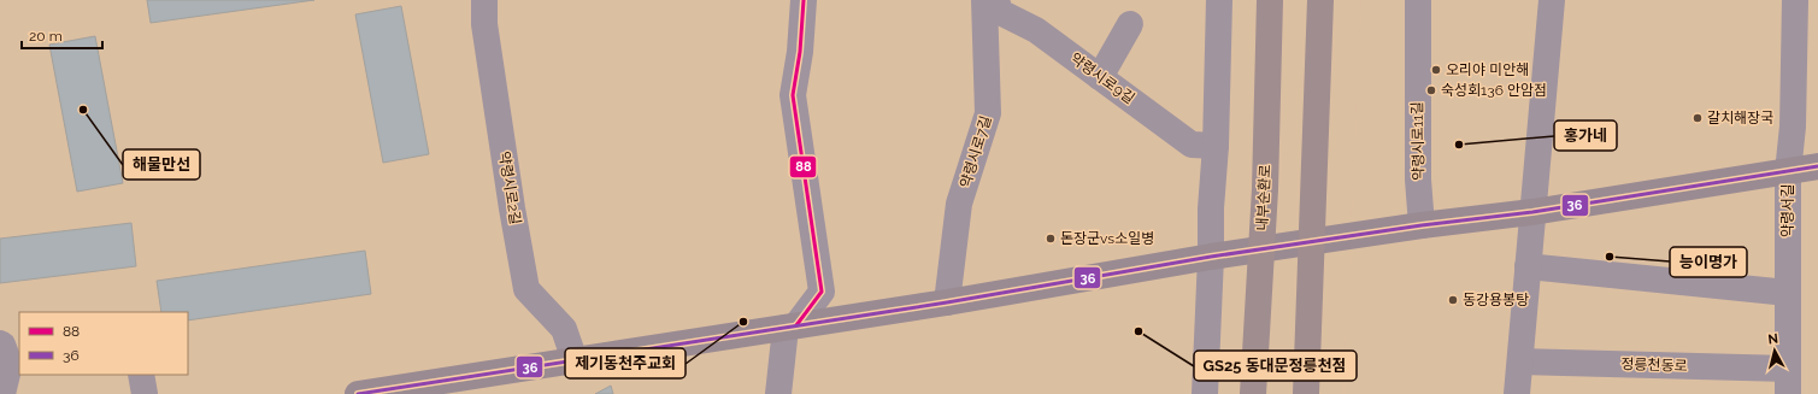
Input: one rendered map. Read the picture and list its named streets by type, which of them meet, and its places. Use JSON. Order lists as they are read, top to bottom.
{
  "streets": {
    "highway": ["내부순환로"],
    "street": [
      "약령시로9길",
      "약령시로11길",
      "약령시로7길",
      "약령시로2길",
      "약령서길",
      "정릉천동로"
    ]
  },
  "crossings": [
    ["약령서길", "정릉천동로"]
  ],
  "places": [
    "오리야 미안해",
    "숙성회136 안암점",
    "해물만선",
    "갈치해장국",
    "홍가네",
    "돈장군vs소일병",
    "능이명가",
    "동강용봉탕",
    "제기동천주교회",
    "GS25 동대문정릉천점"
  ],
  "lines": ["transit line 88", "transit line 36"],
  "legend": ["88", "36"],
  "scale_bar": "20 m",
  "north": "top"
}
